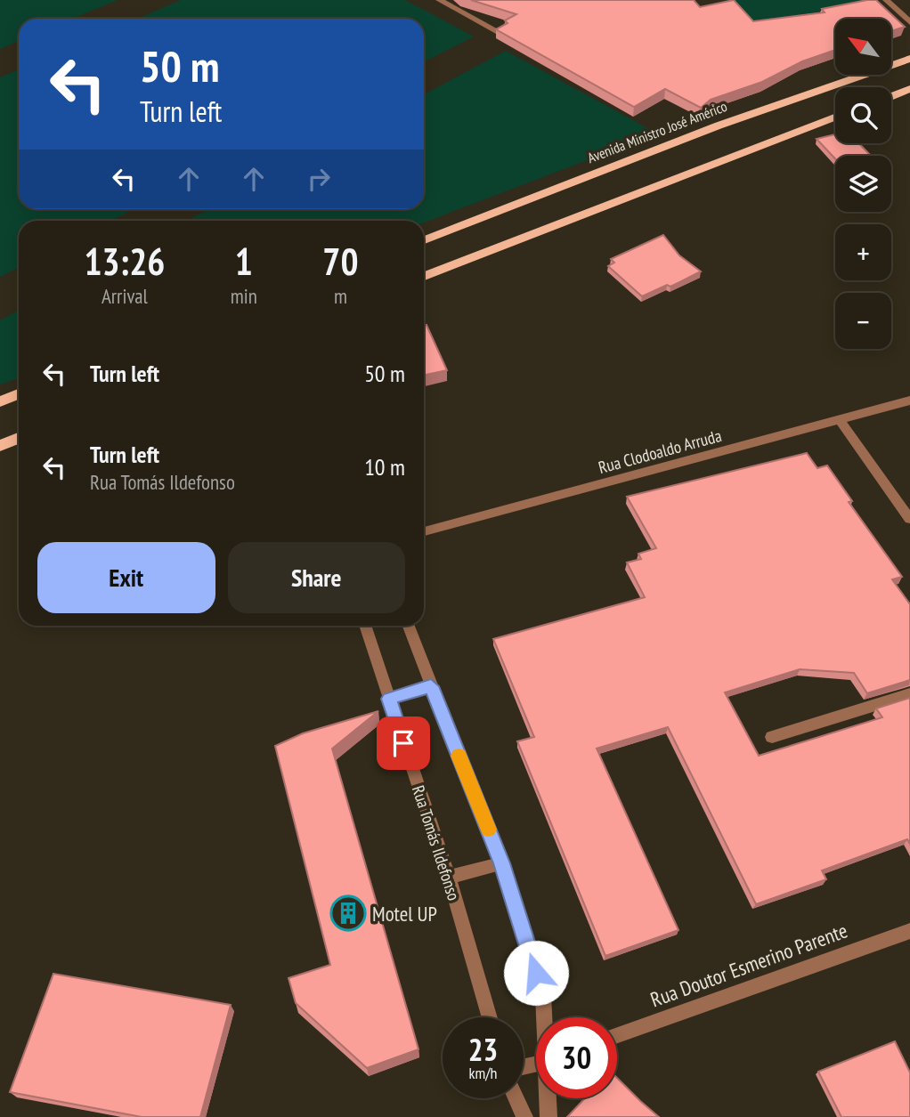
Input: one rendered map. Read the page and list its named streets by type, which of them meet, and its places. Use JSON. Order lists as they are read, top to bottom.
{
  "streets": {
    "main road": ["Avenida Ministro José Américo"],
    "street": ["Rua Clodoaldo Arruda", "Rua Tomás Ildefonso", "Rua Doutor Esmerino Parente"]
  },
  "places": {
    "building": ["Motel UP"]
  },
  "north": "top left",
  "page": {
    "map_buttons": ["+", "−"],
    "turn": ["50 m", "Turn left"],
    "eta": [
      "13:26",
      "Arrival",
      "1",
      "min",
      "70",
      "m"
    ],
    "list": [
      {
        "name": "Turn left",
        "value": "50 m"
      },
      {
        "name": "Turn left",
        "note": "Rua Tomás Ildefonso",
        "value": "10 m"
      }
    ],
    "buttons": ["Exit", "Share"],
    "speed": "23 km/h",
    "limit": "30"
  }
}
